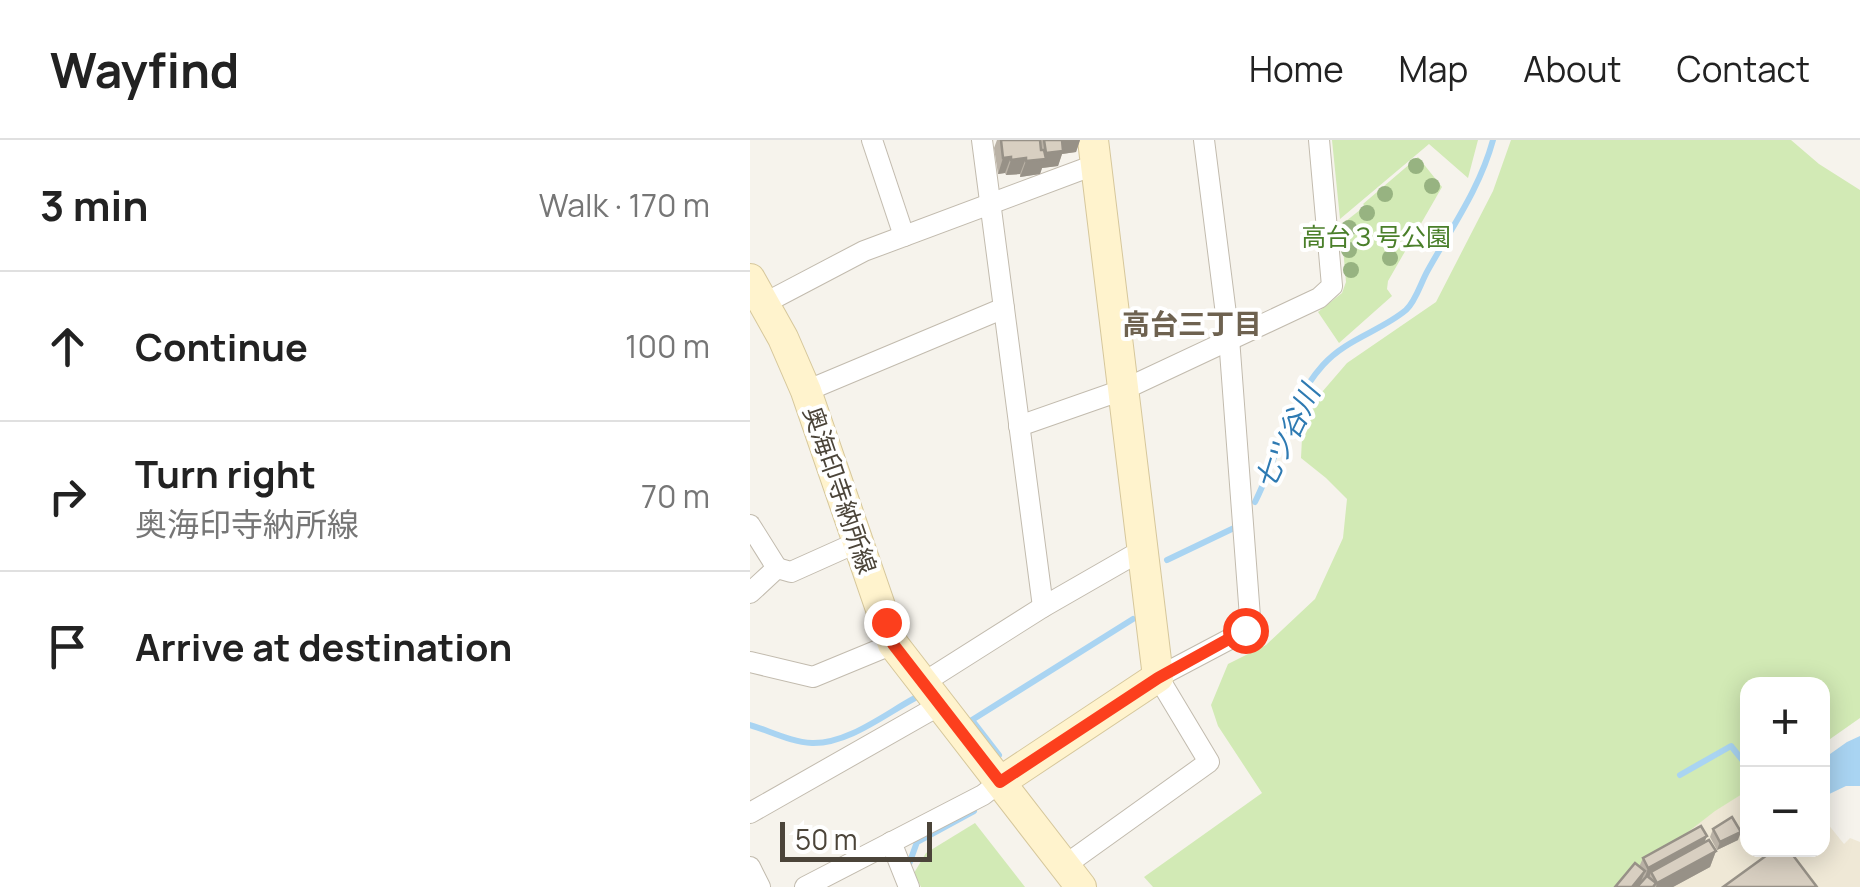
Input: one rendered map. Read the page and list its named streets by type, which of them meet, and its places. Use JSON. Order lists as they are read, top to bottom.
{
  "streets": {
    "street": ["奥海印寺納所線"]
  },
  "districts": ["高台三丁目"],
  "water": ["七ツ谷川"],
  "parks": ["高台３号公園"],
  "scale_bar": "50 m",
  "page": {
    "header": "Wayfind",
    "nav": [
      "Home",
      "Map",
      "About",
      "Contact"
    ],
    "heading": ["3 min", "Walk · 170 m"],
    "list": [
      ["Continue", "100 m"],
      ["Turn right", "奥海印寺納所線", "70 m"],
      "Arrive at destination"
    ],
    "map_buttons": ["+", "−"],
    "scale": "50 m"
  }
}
